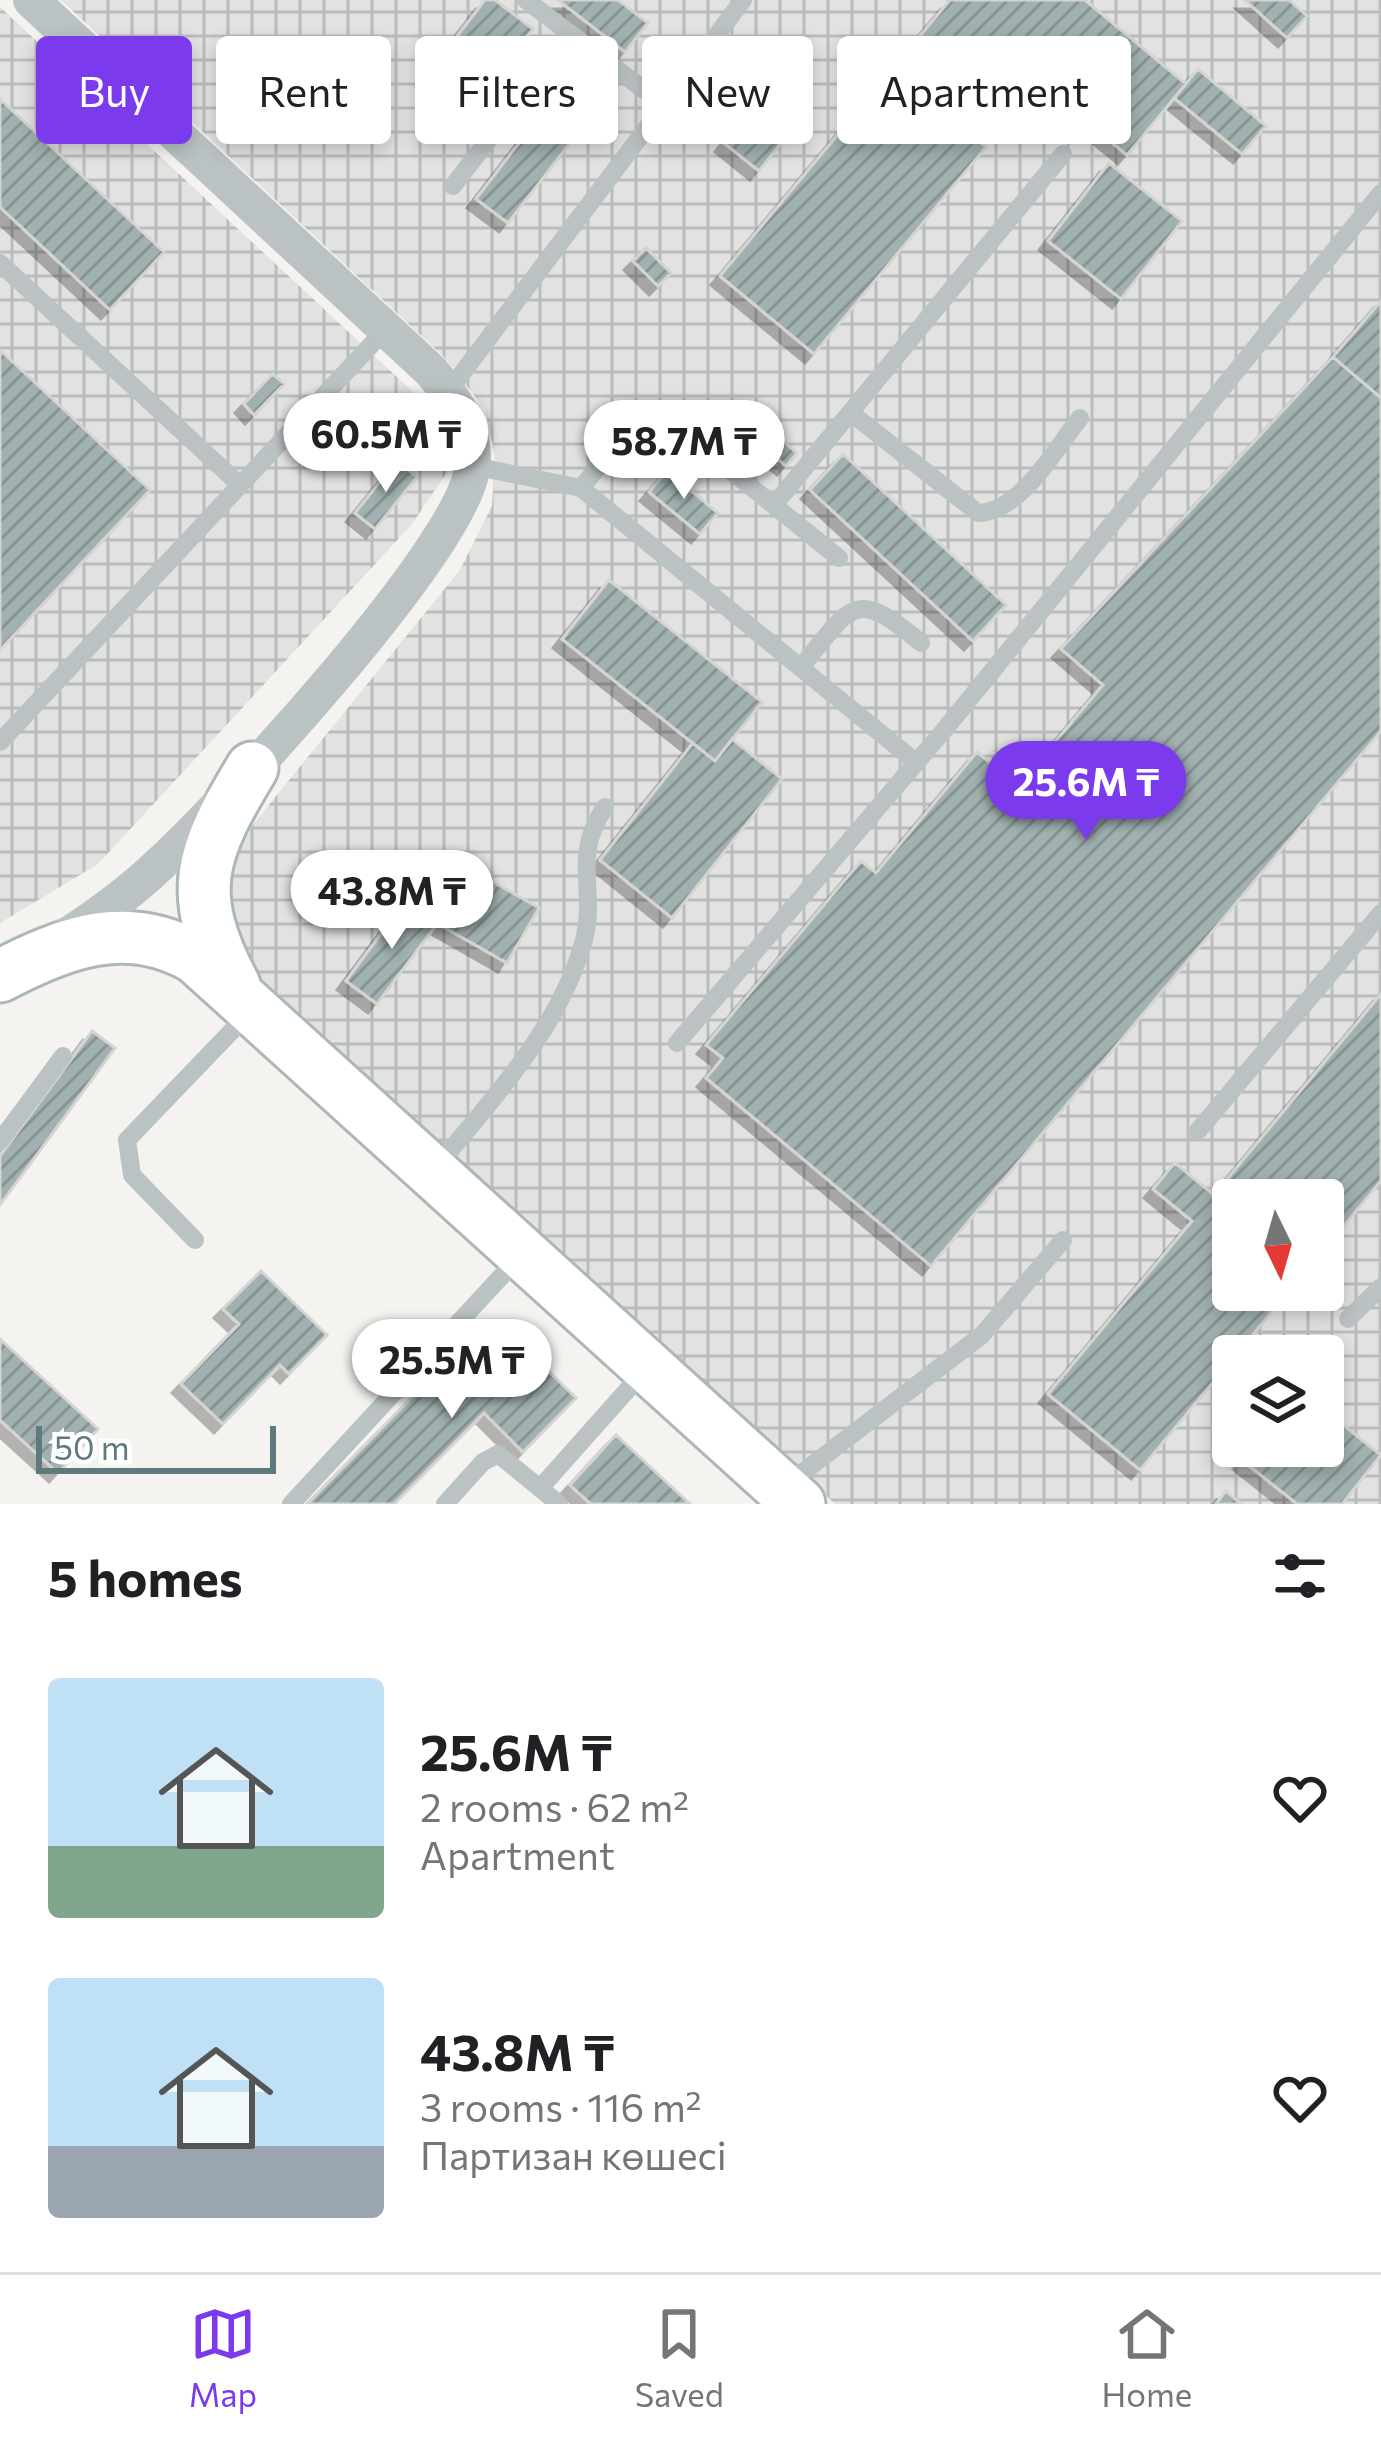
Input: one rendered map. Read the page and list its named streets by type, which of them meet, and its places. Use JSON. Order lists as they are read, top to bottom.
{
  "scale_bar": "50 m",
  "north": "bottom",
  "page": {
    "chip": [
      "Buy",
      "Rent",
      "Filters",
      "New",
      "Apartment"
    ],
    "price": [
      "60.5M ₸",
      "58.7M ₸",
      "25.6M ₸",
      "43.8M ₸",
      "25.5M ₸"
    ],
    "scale": "50 m",
    "heading": "5 homes",
    "list": [
      {
        "name": "25.6M ₸",
        "note": "2 rooms · 62 m² · Apartment"
      },
      {
        "name": "43.8M ₸",
        "note": "3 rooms · 116 m² · Партизан көшесі"
      }
    ],
    "tabs": ["Map", "Saved", "Home"]
  }
}
